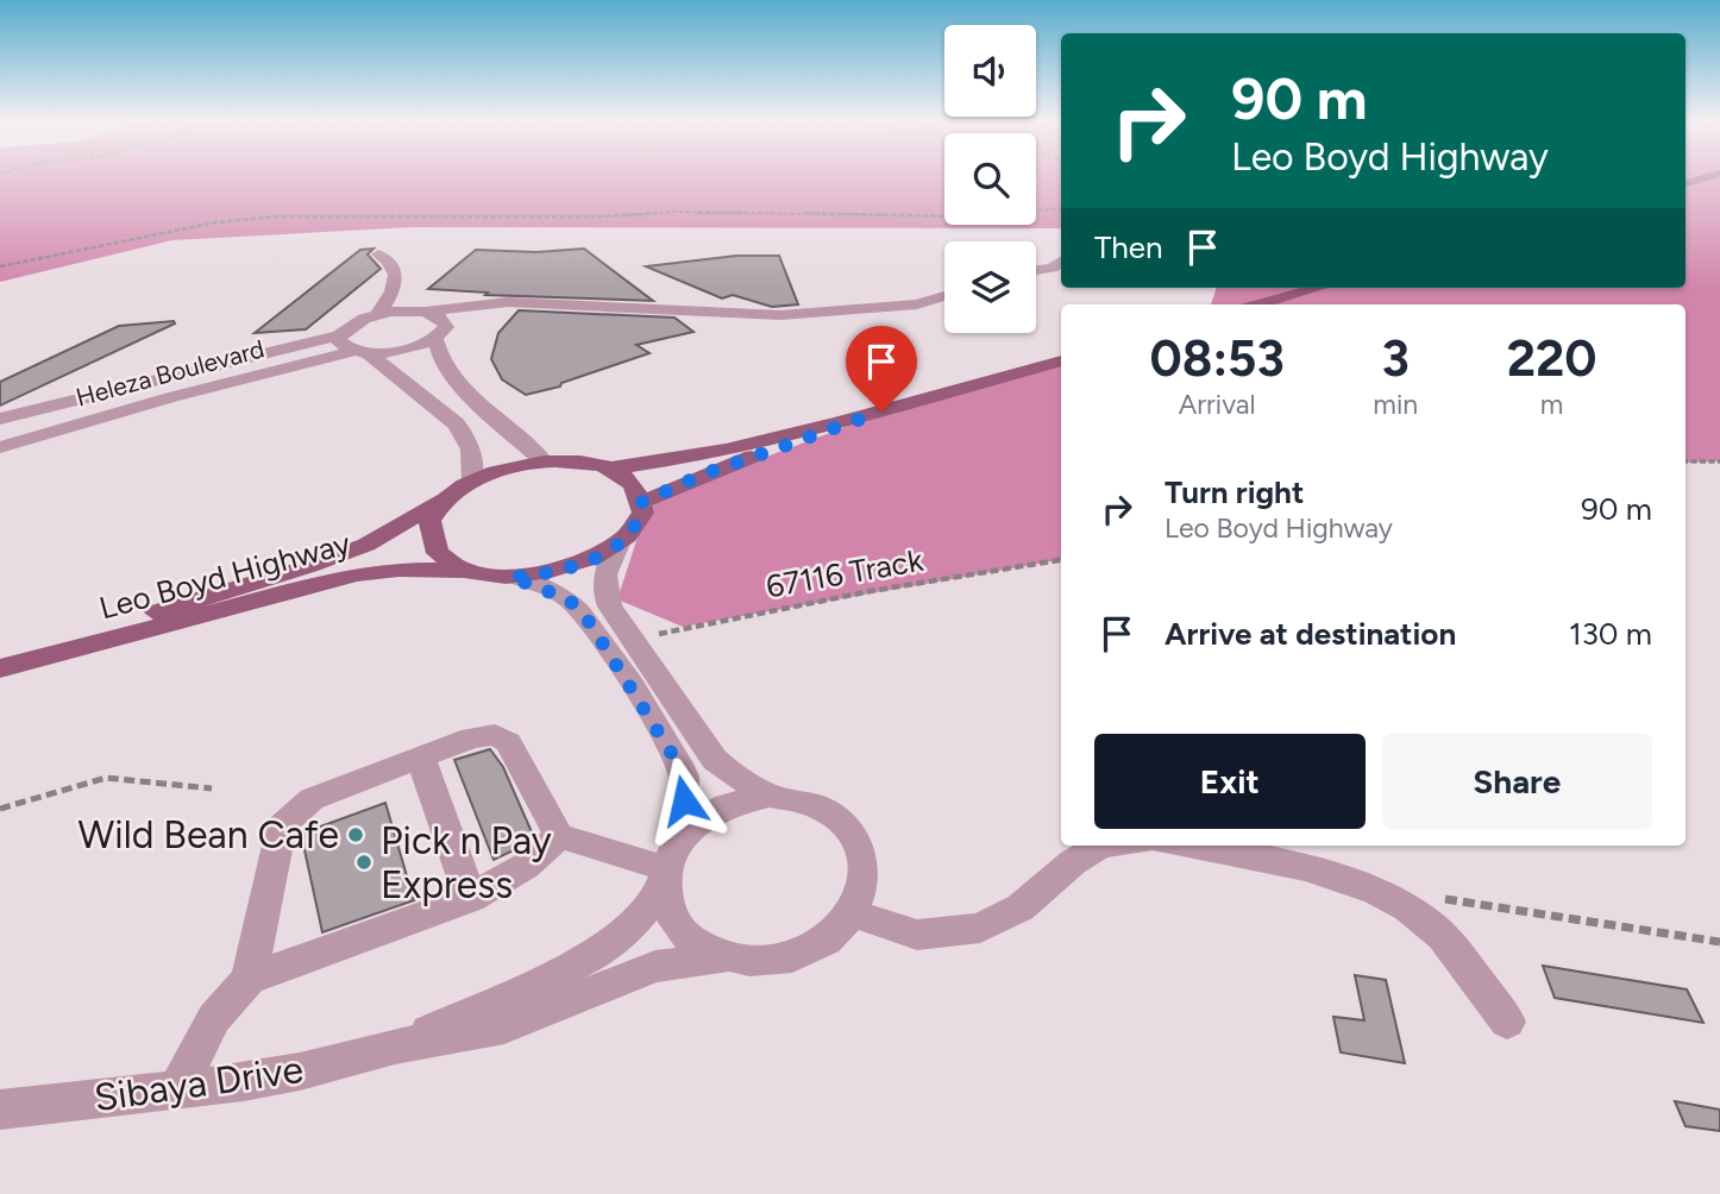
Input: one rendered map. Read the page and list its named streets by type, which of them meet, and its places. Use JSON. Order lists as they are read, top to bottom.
{
  "streets": {
    "main road": ["Leo Boyd Highway"],
    "street": ["Heleza Boulevard", "Sibaya Drive"],
    "path": ["67116 Track"]
  },
  "crossings": [
    ["67116 Track", "Sibaya Drive"],
    ["Leo Boyd Highway", "Sibaya Drive"]
  ],
  "places": ["Wild Bean Cafe", "Pick n Pay Express"],
  "page": {
    "turn": ["90 m", "Leo Boyd Highway"],
    "then": "Then",
    "eta": [
      "08:53",
      "Arrival",
      "3",
      "min",
      "220",
      "m"
    ],
    "list": [
      {
        "name": "Turn right",
        "note": "Leo Boyd Highway",
        "value": "90 m"
      },
      {
        "name": "Arrive at destination",
        "value": "130 m"
      }
    ],
    "buttons": ["Exit", "Share"]
  }
}
